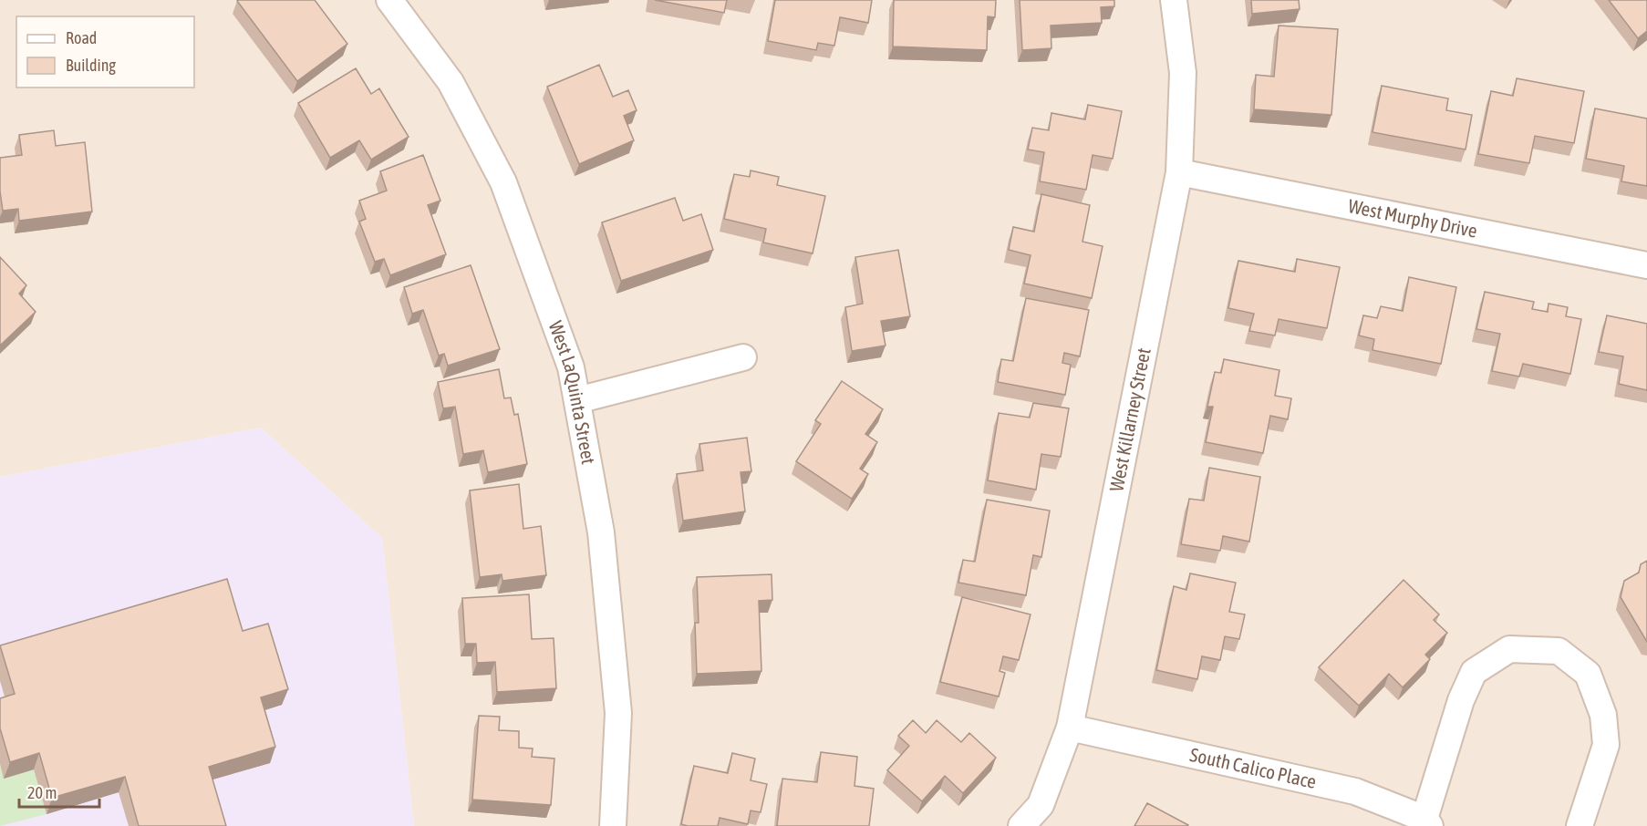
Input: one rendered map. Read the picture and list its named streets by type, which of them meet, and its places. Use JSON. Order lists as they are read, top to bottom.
{
  "streets": {
    "street": [
      "West Murphy Drive",
      "West LaQuinta Street",
      "West Killarney Street",
      "South Calico Place"
    ]
  },
  "crossings": [
    ["West Murphy Drive", "West Killarney Street"],
    ["West Killarney Street", "South Calico Place"]
  ],
  "legend": ["Road", "Building"],
  "scale_bar": "20 m"
}
